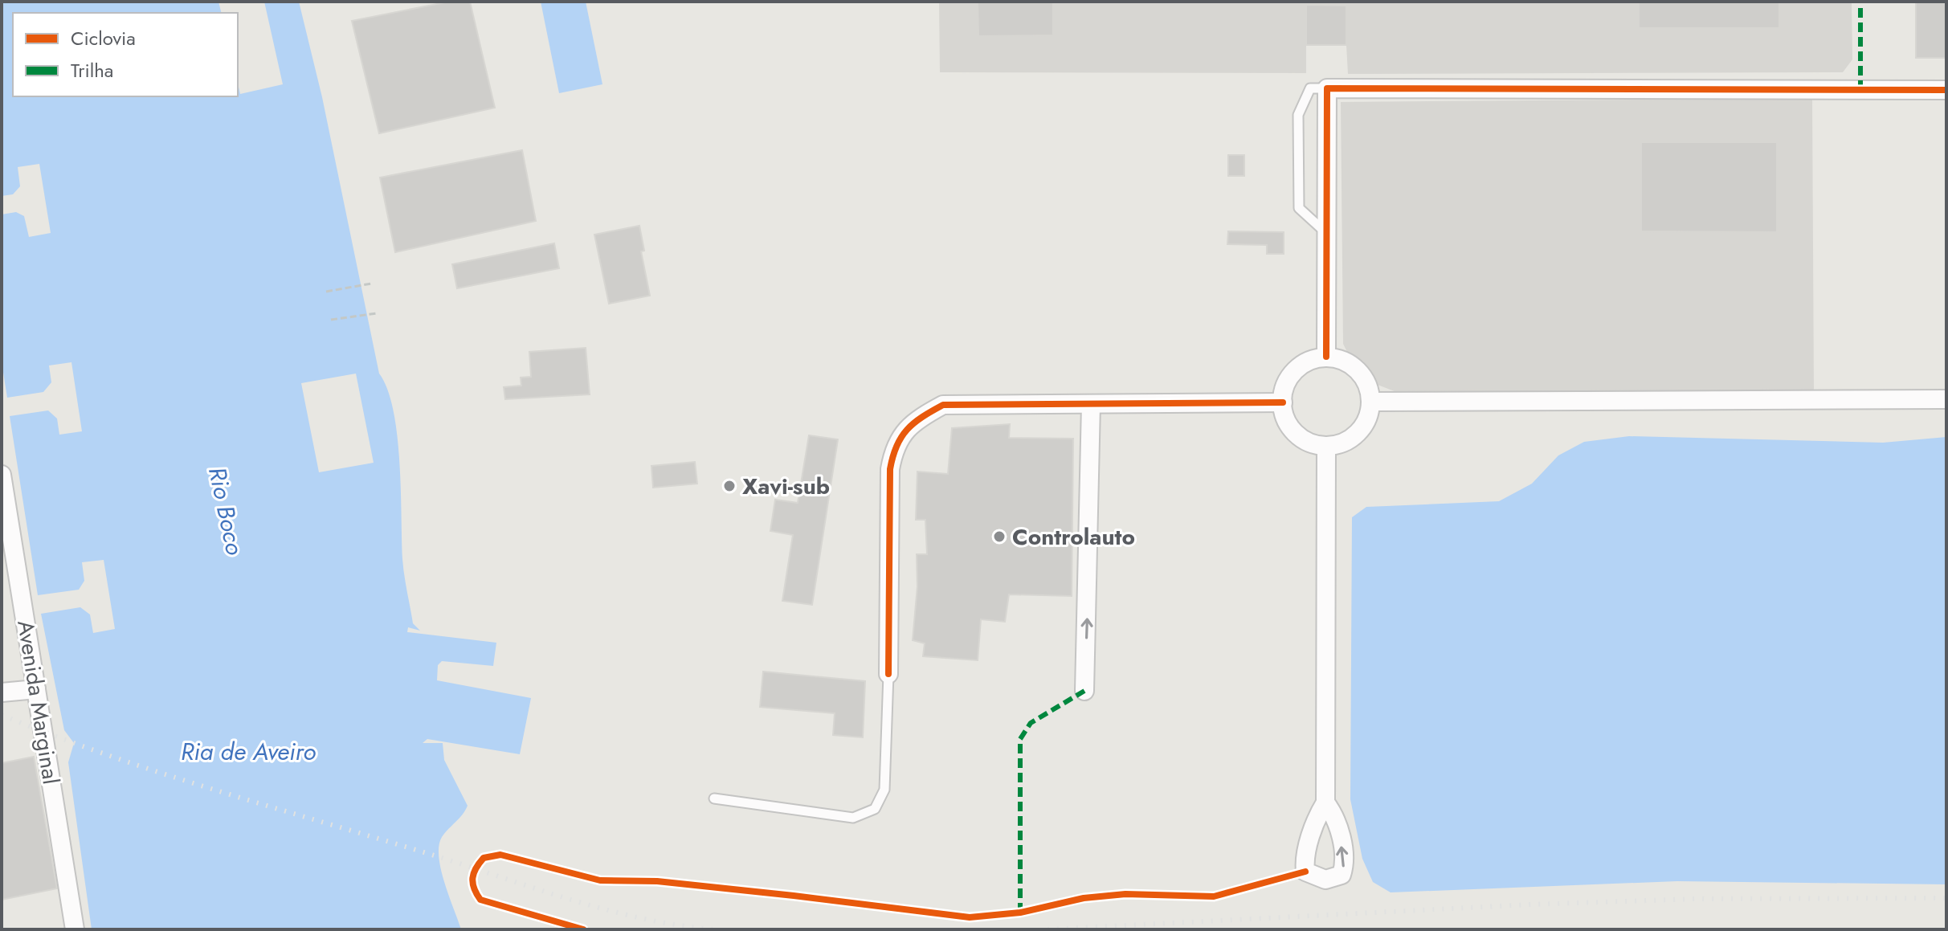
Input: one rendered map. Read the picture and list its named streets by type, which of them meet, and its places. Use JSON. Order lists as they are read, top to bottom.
{
  "streets": {
    "street": ["Avenida Marginal"]
  },
  "water": ["Rio Boco", "Ria de Aveiro"],
  "places": ["Xavi-sub", "Controlauto"],
  "legend": ["Ciclovia", "Trilha"]
}
